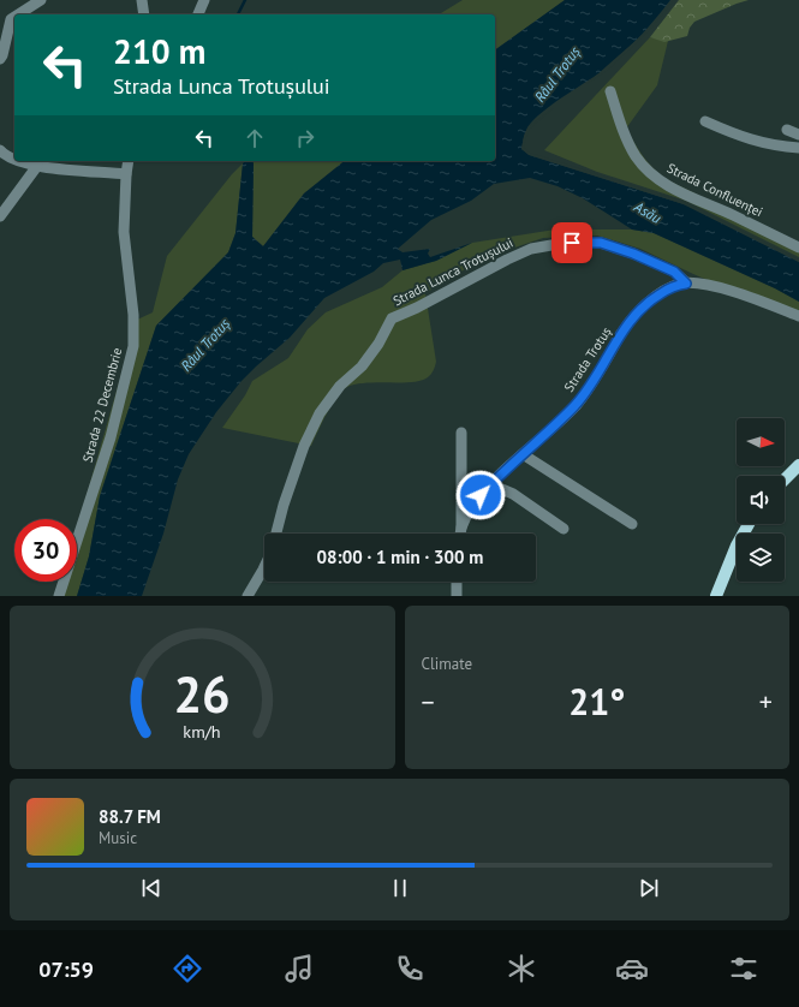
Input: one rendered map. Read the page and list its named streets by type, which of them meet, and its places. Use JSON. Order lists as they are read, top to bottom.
{
  "streets": {
    "street": [
      "Strada Confluenței",
      "Strada Lunca Trotușului",
      "Strada Trotuș",
      "Strada 22 Decembrie"
    ]
  },
  "crossings": [
    ["Strada Lunca Trotușului", "Strada Trotuș"]
  ],
  "water": ["Râul Trotuș", "Asău"],
  "north": "right",
  "page": {
    "turn": ["210 m", "Strada Lunca Trotușului"],
    "limit": "30",
    "trip": "08:00 · 1 min · 300 m",
    "tile": "Climate",
    "heat": ["−", "21°", "+"],
    "song": ["88.7 FM", "Music"],
    "tabs": "07:59",
    "gauge": ["26", "km/h"]
  }
}
